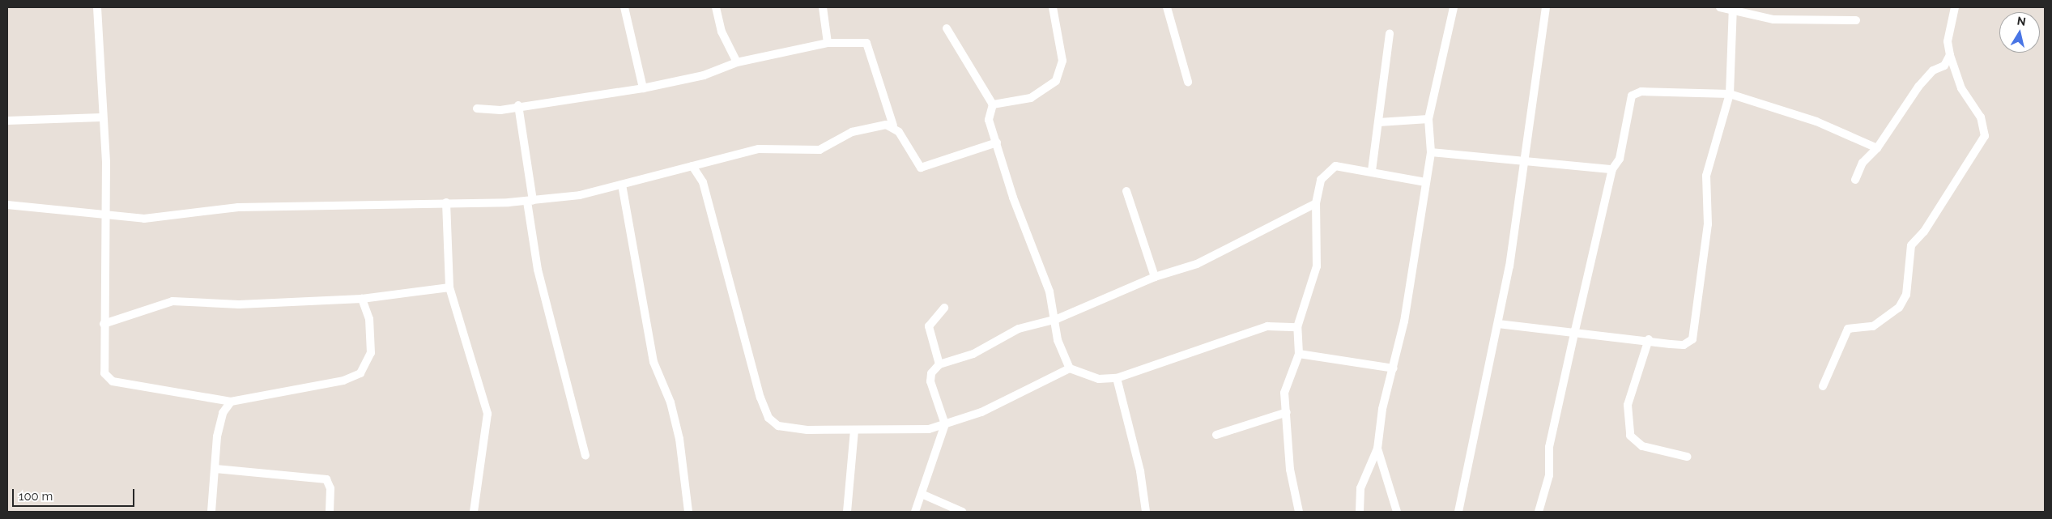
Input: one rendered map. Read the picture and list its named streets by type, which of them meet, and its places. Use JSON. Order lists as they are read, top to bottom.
{
  "scale_bar": "100 m",
  "north": "top"
}
